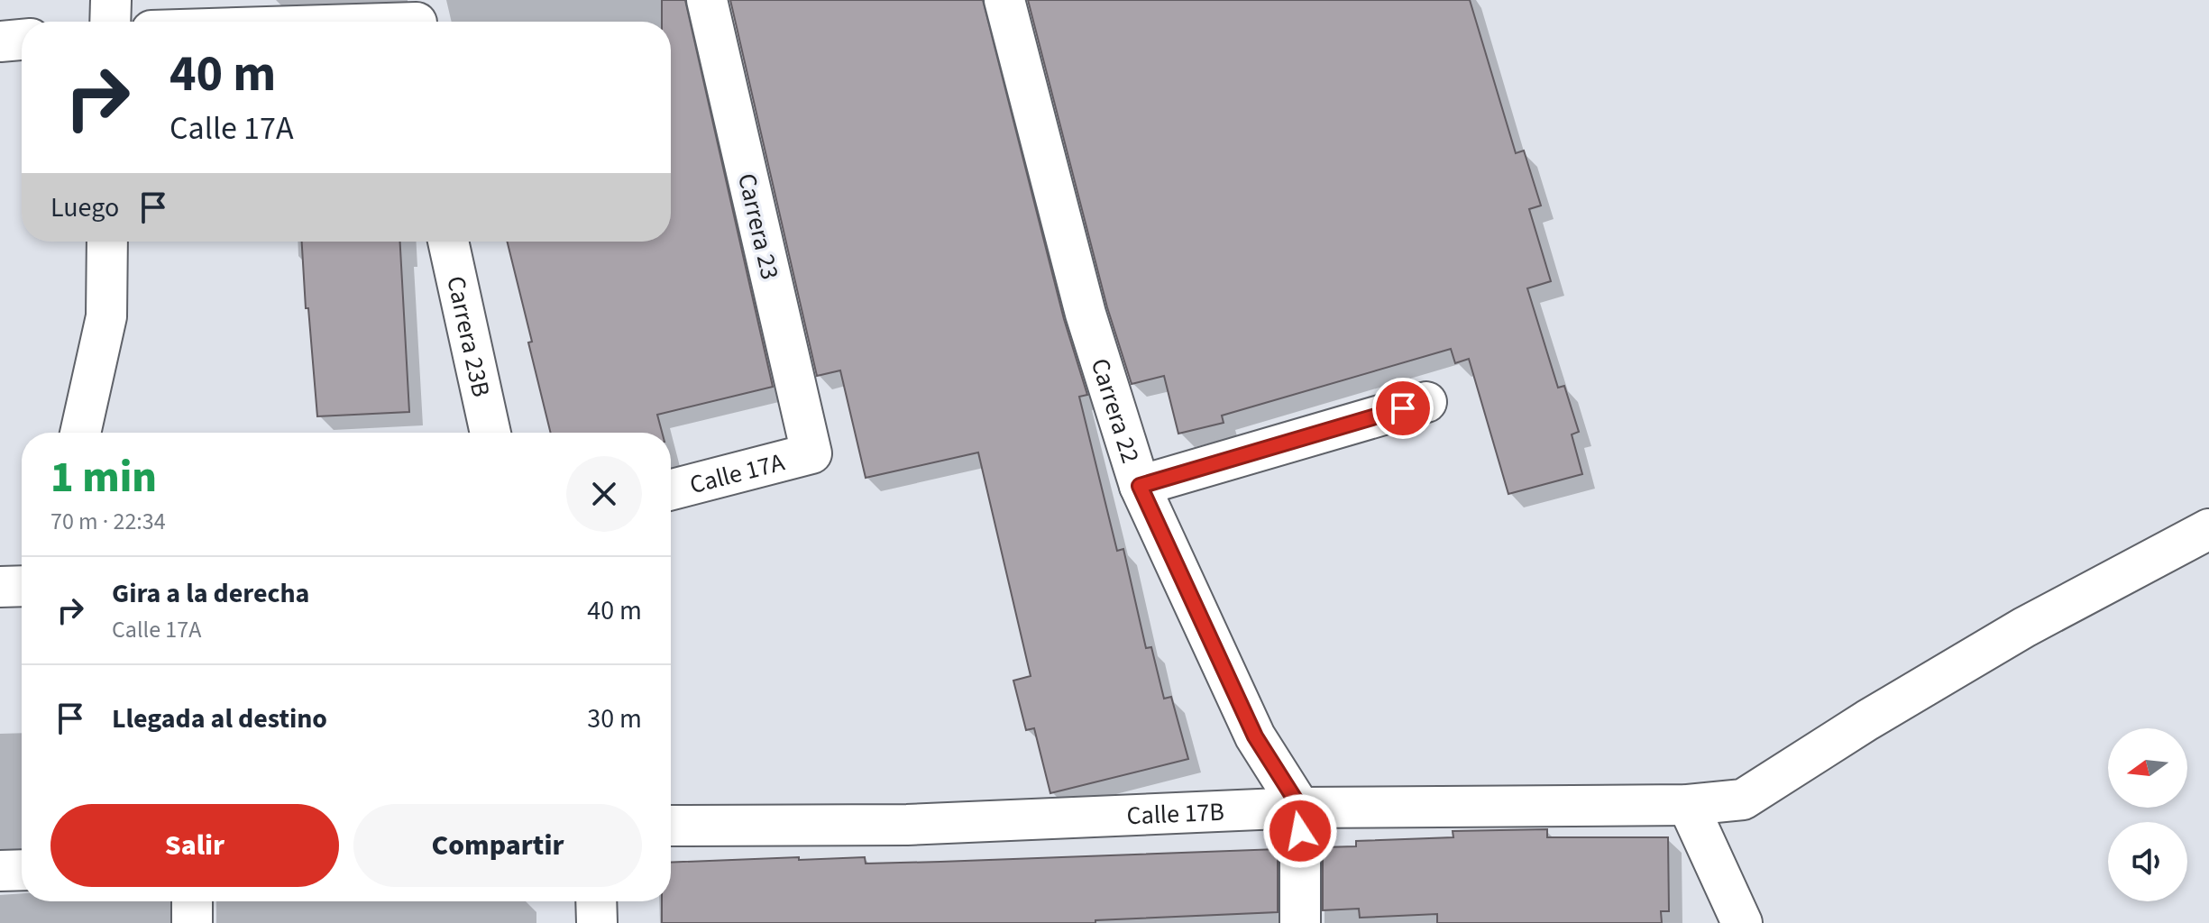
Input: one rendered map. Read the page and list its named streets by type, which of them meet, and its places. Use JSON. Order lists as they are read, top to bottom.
{
  "streets": {
    "street": [
      "Carrera 23",
      "Carrera 23B",
      "Carrera 22",
      "Calle 17A",
      "Calle 17B"
    ]
  },
  "crossings": [
    ["Carrera 23", "Calle 17A"],
    ["Carrera 22", "Calle 17B"]
  ],
  "north": "left",
  "page": {
    "turn": ["40 m", "Calle 17A"],
    "then": "Luego",
    "heading": ["1 min", "70 m · 22:34"],
    "list": [
      {
        "name": "Gira a la derecha",
        "note": "Calle 17A",
        "value": "40 m"
      },
      {
        "name": "Llegada al destino",
        "value": "30 m"
      }
    ],
    "buttons": ["Salir", "Compartir"]
  }
}
